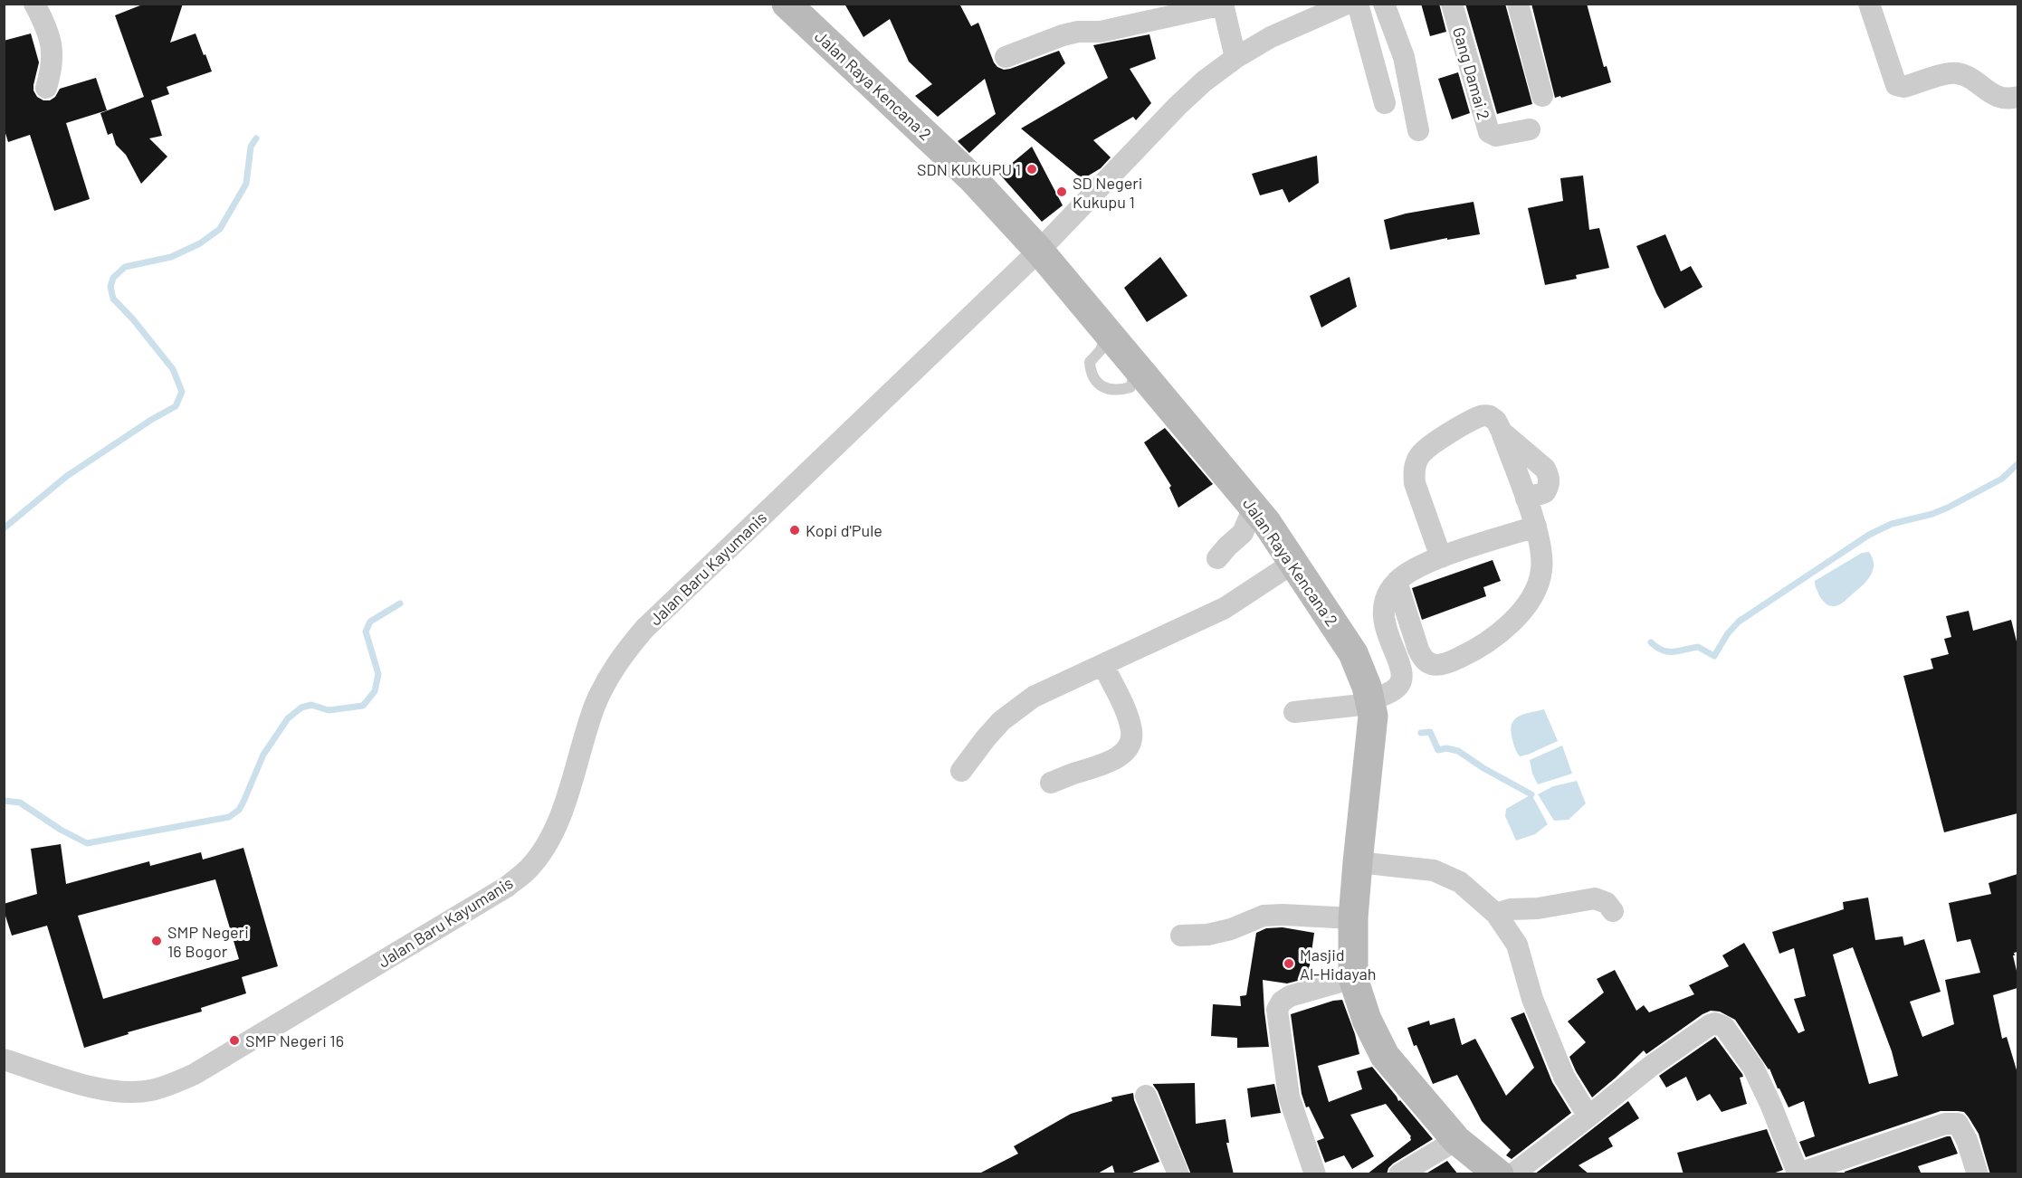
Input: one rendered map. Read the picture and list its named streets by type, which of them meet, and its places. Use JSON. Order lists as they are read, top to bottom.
{
  "streets": {
    "street": ["Gang Damai 2", "Jalan Raya Kencana 2", "Jalan Baru Kayumanis"]
  },
  "crossings": [
    ["Jalan Raya Kencana 2", "Jalan Baru Kayumanis"]
  ],
  "places": [
    "SDN KUKUPU 1",
    "SD Negeri Kukupu 1",
    "Kopi d'Pule",
    "SMP Negeri 16 Bogor",
    "Masjid Al-Hidayah",
    "SMP Negeri 16"
  ]
}
